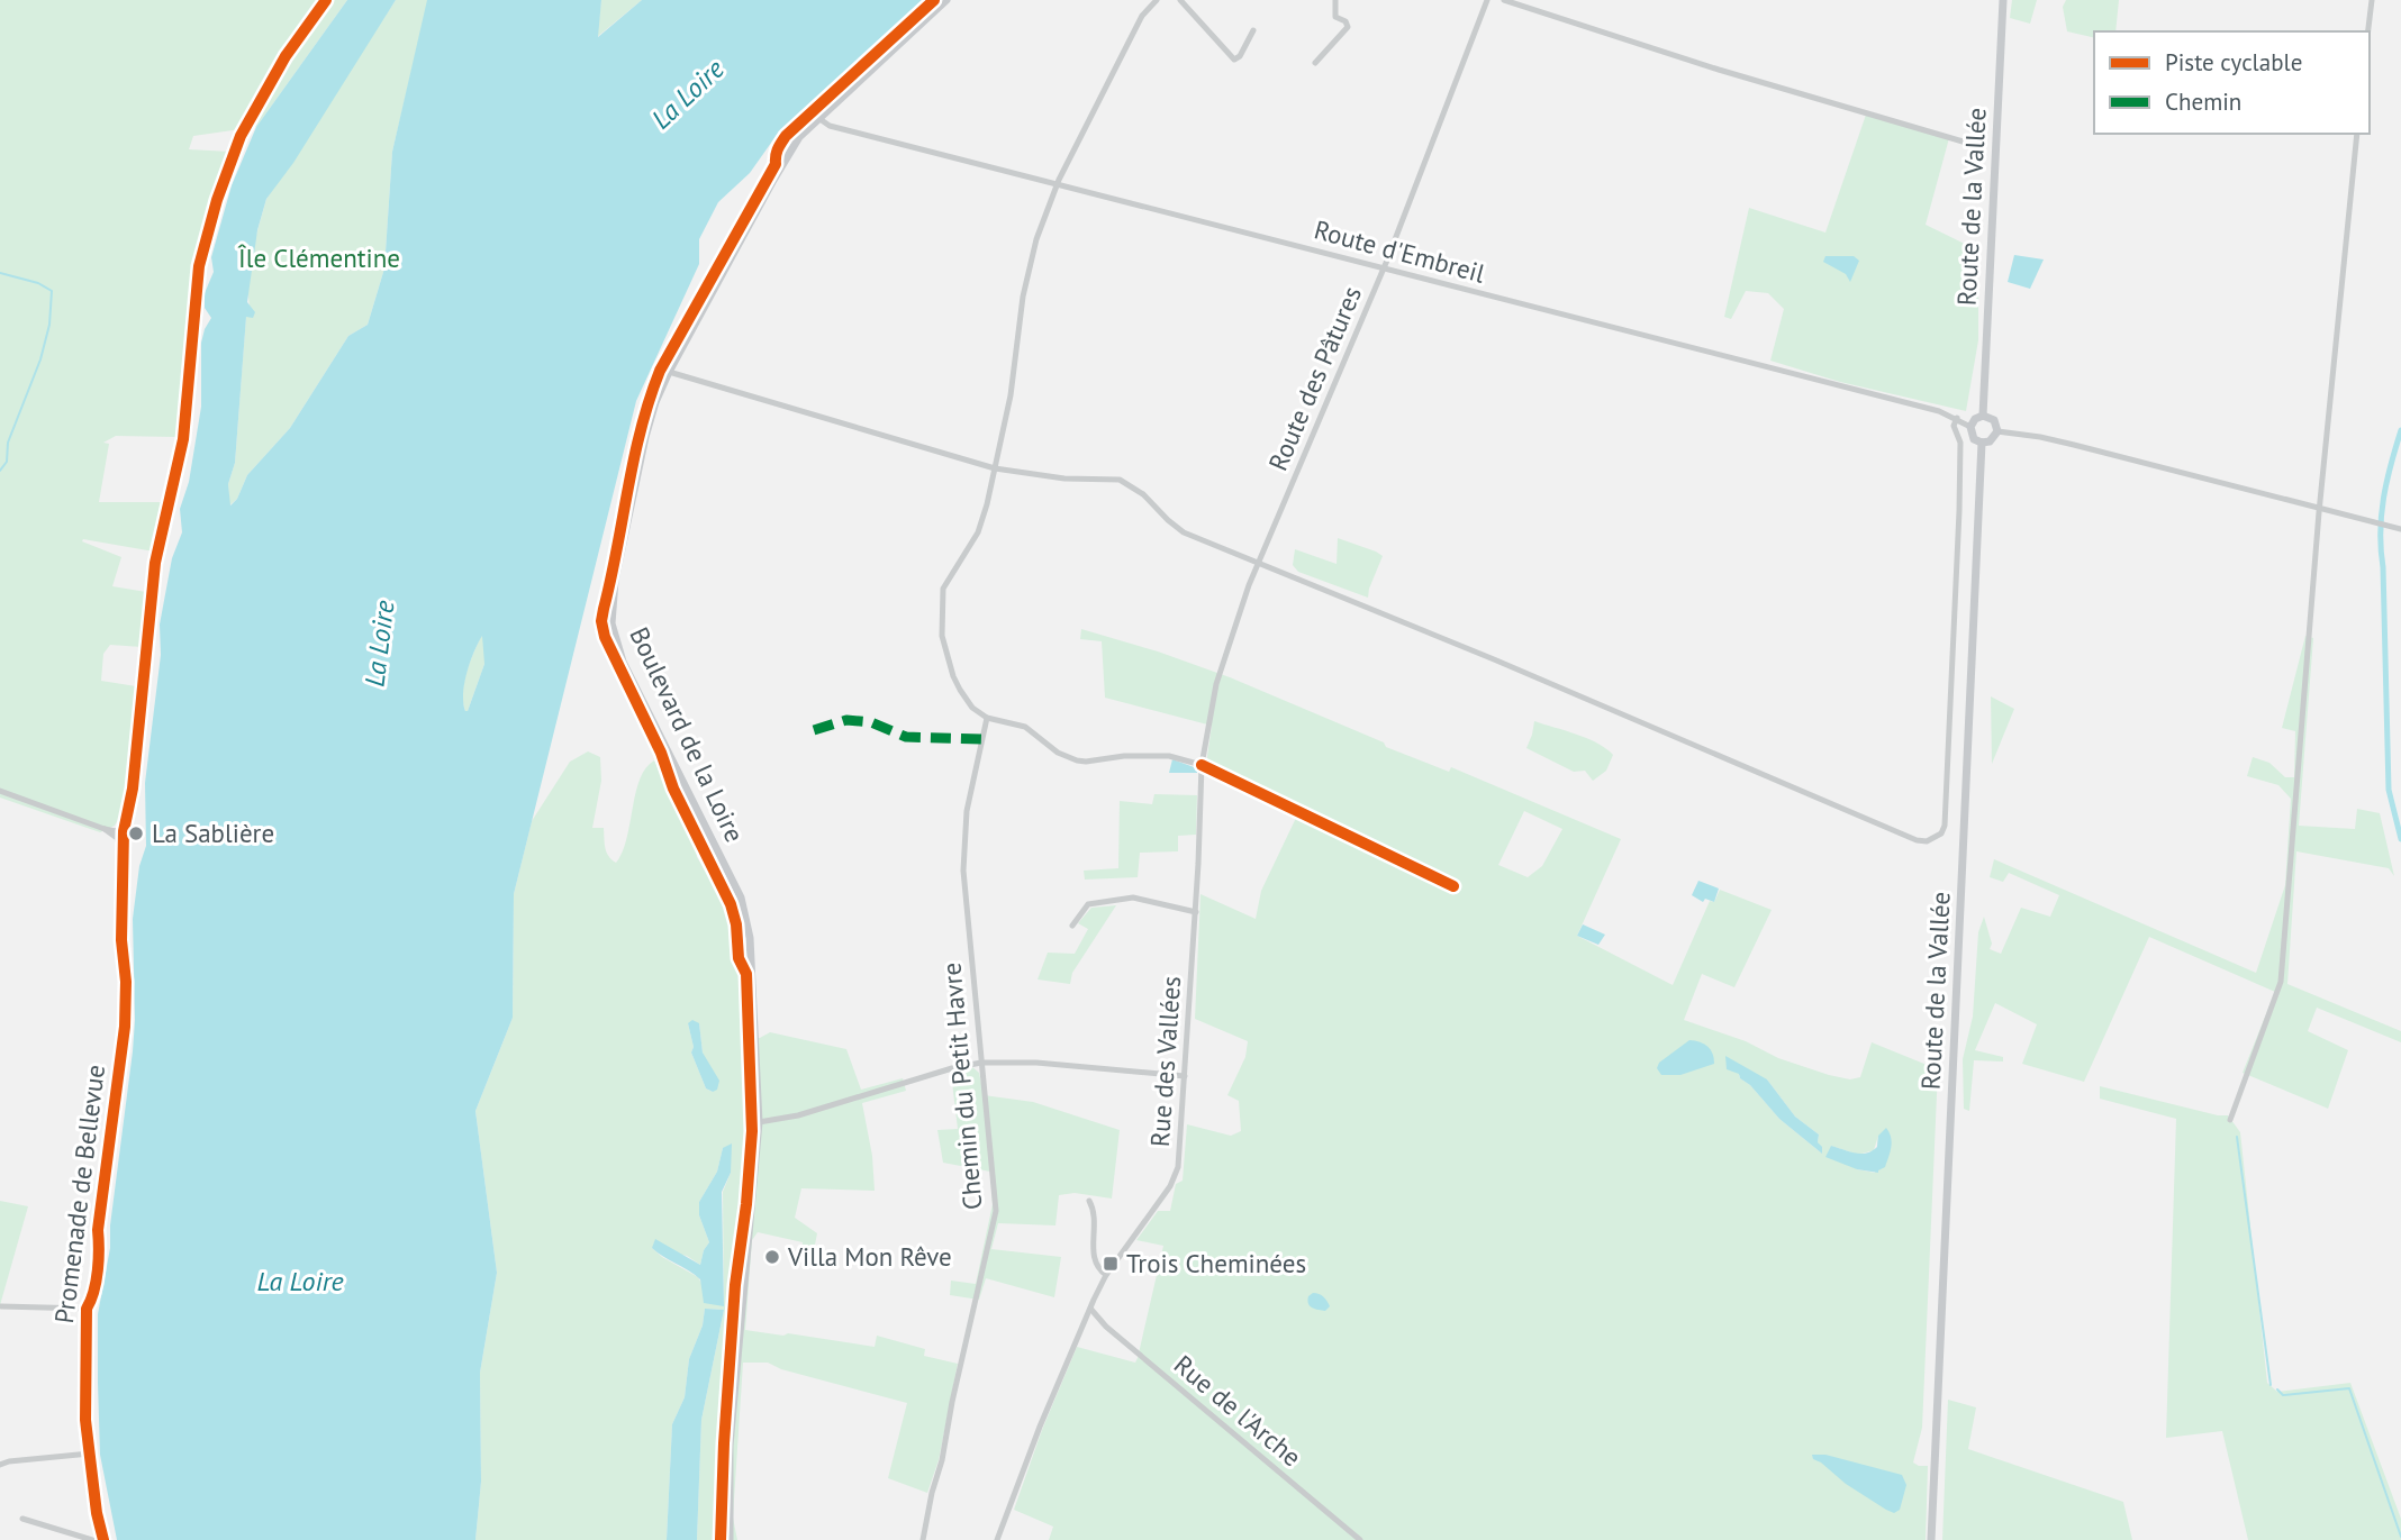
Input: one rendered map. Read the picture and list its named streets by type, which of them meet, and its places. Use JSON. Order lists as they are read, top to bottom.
{
  "streets": {
    "main road": ["Route de la Vallée", "Boulevard de la Loire"],
    "street": [
      "Route d'Embreil",
      "Route des Pâtures",
      "Rue des Vallées",
      "Chemin du Petit Havre",
      "Promenade de Bellevue",
      "Rue de l'Arche"
    ]
  },
  "crossings": [
    ["Route de la Vallée", "Route d'Embreil"],
    ["Route d'Embreil", "Route des Pâtures"],
    ["Route d'Embreil", "Boulevard de la Loire"],
    ["Route des Pâtures", "Rue des Vallées"],
    ["Rue des Vallées", "Rue de l'Arche"]
  ],
  "water": ["La Loire"],
  "parks": ["Île Clémentine"],
  "places": {
    "other": ["La Sablière", "Villa Mon Rêve"],
    "transit": ["Trois Cheminées"]
  },
  "legend": ["Piste cyclable", "Chemin"]
}
